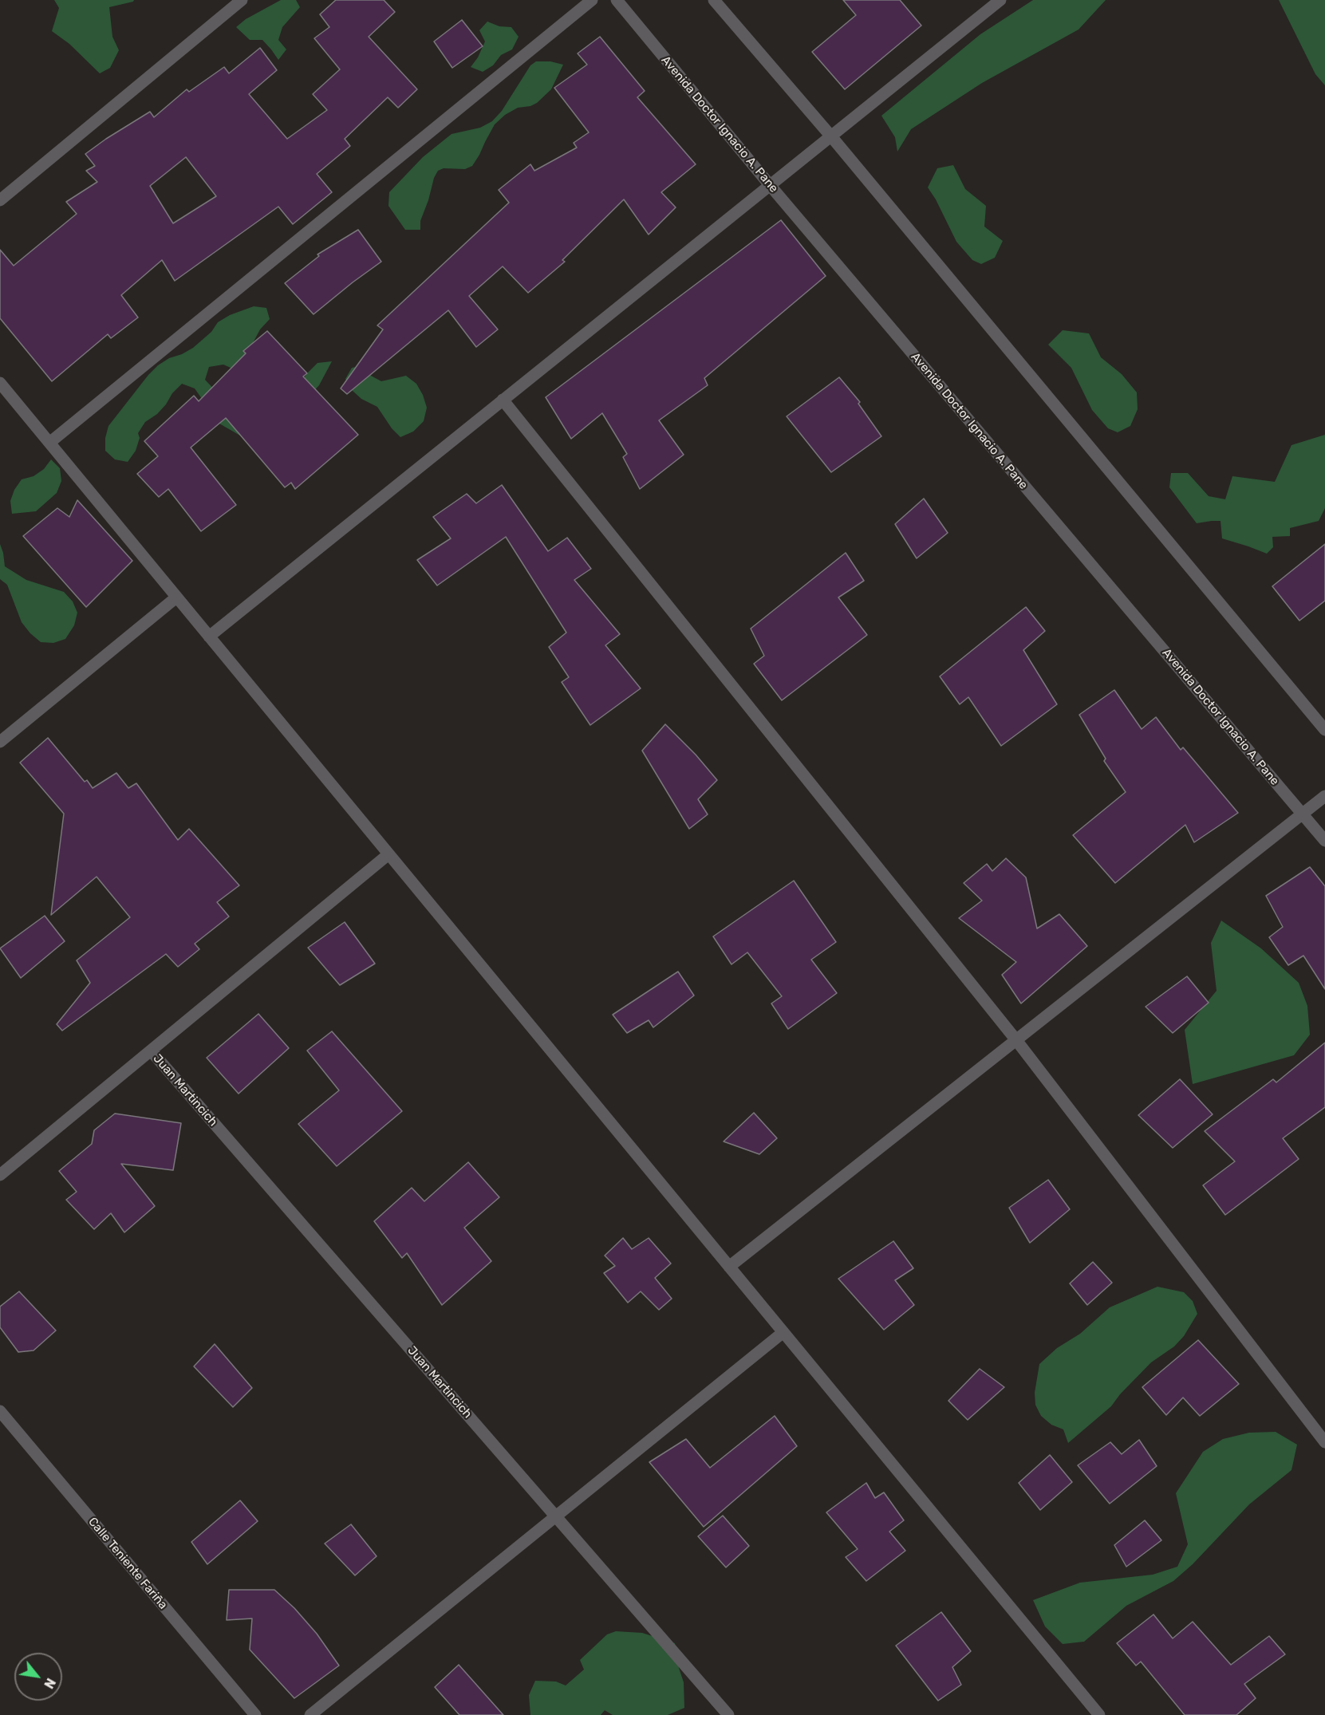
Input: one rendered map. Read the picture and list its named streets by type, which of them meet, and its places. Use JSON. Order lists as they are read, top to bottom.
{
  "streets": {
    "street": ["Avenida Doctor Ignacio A. Pane", "Juan Martincich", "Calle Teniente Fariña"]
  },
  "north": "bottom right"
}
